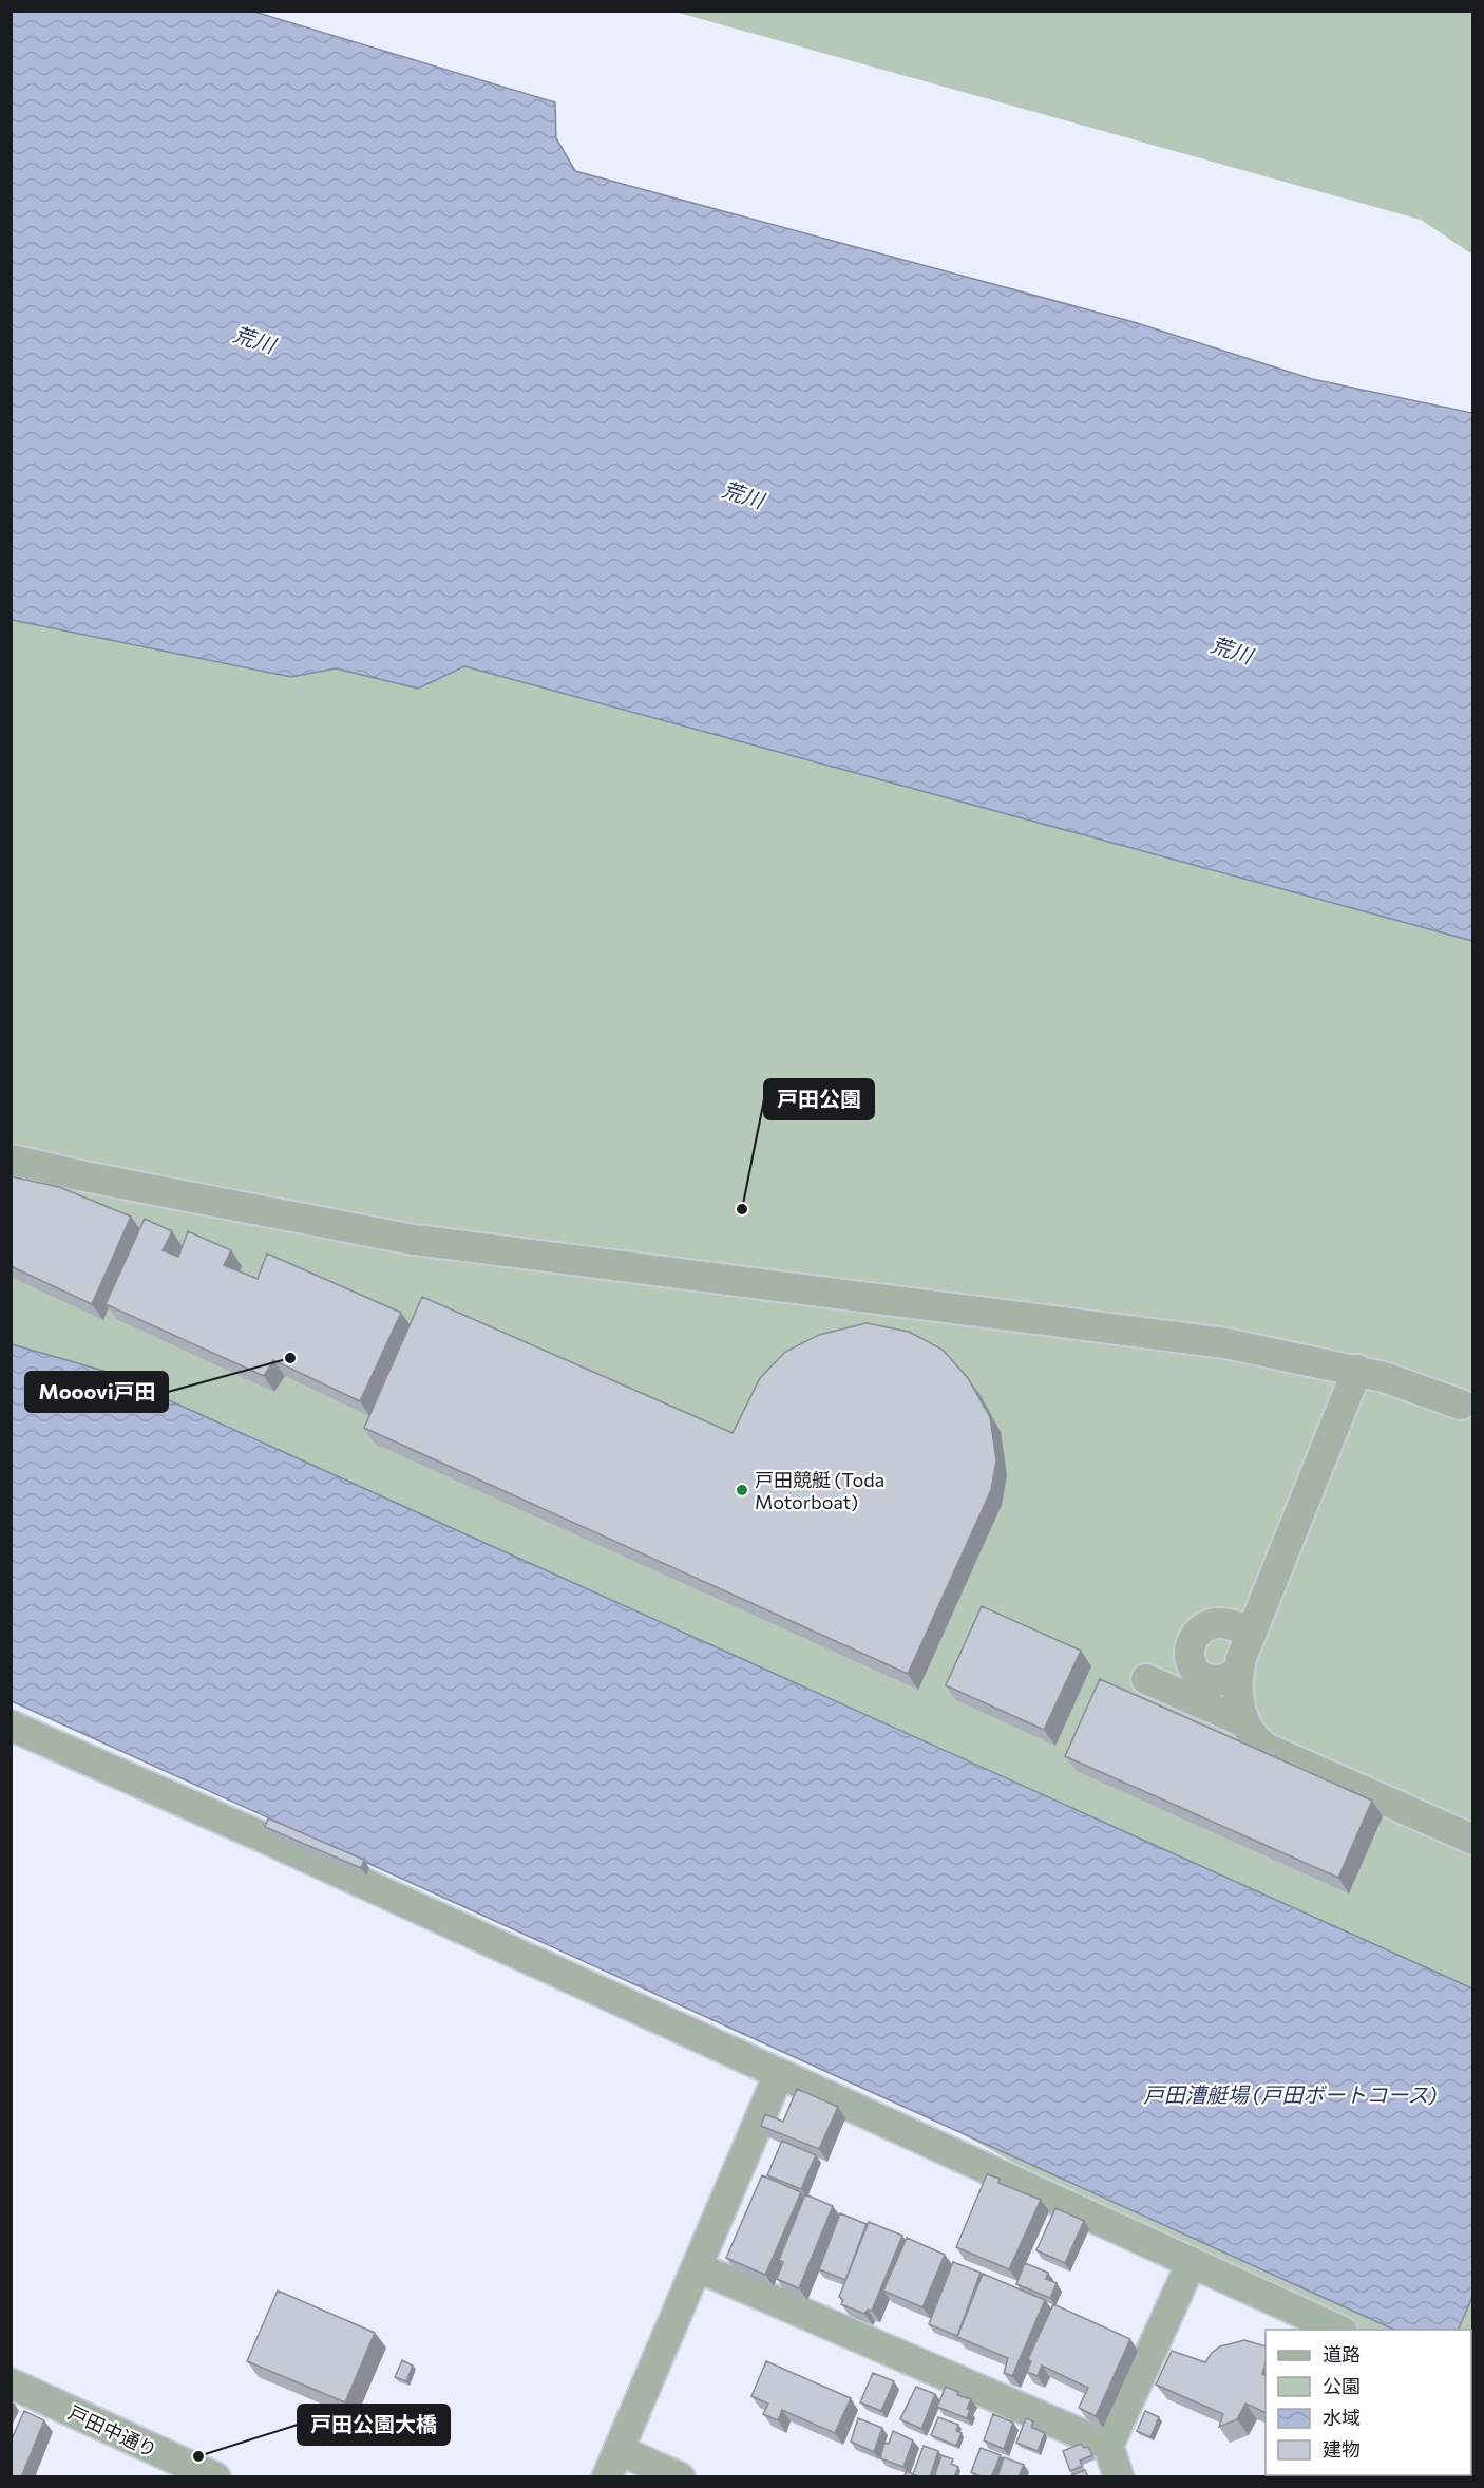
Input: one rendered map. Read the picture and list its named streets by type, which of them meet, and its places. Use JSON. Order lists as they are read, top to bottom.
{
  "streets": {
    "street": ["戸田中通り"]
  },
  "water": ["荒川", "戸田漕艇場 (戸田ボートコース)"],
  "places": [
    "戸田公園",
    "Mooovi戸田",
    "戸田競艇 (Toda Motorboat)",
    "戸田公園大橋"
  ],
  "legend": [
    "道路",
    "公園",
    "水域",
    "建物"
  ]
}
